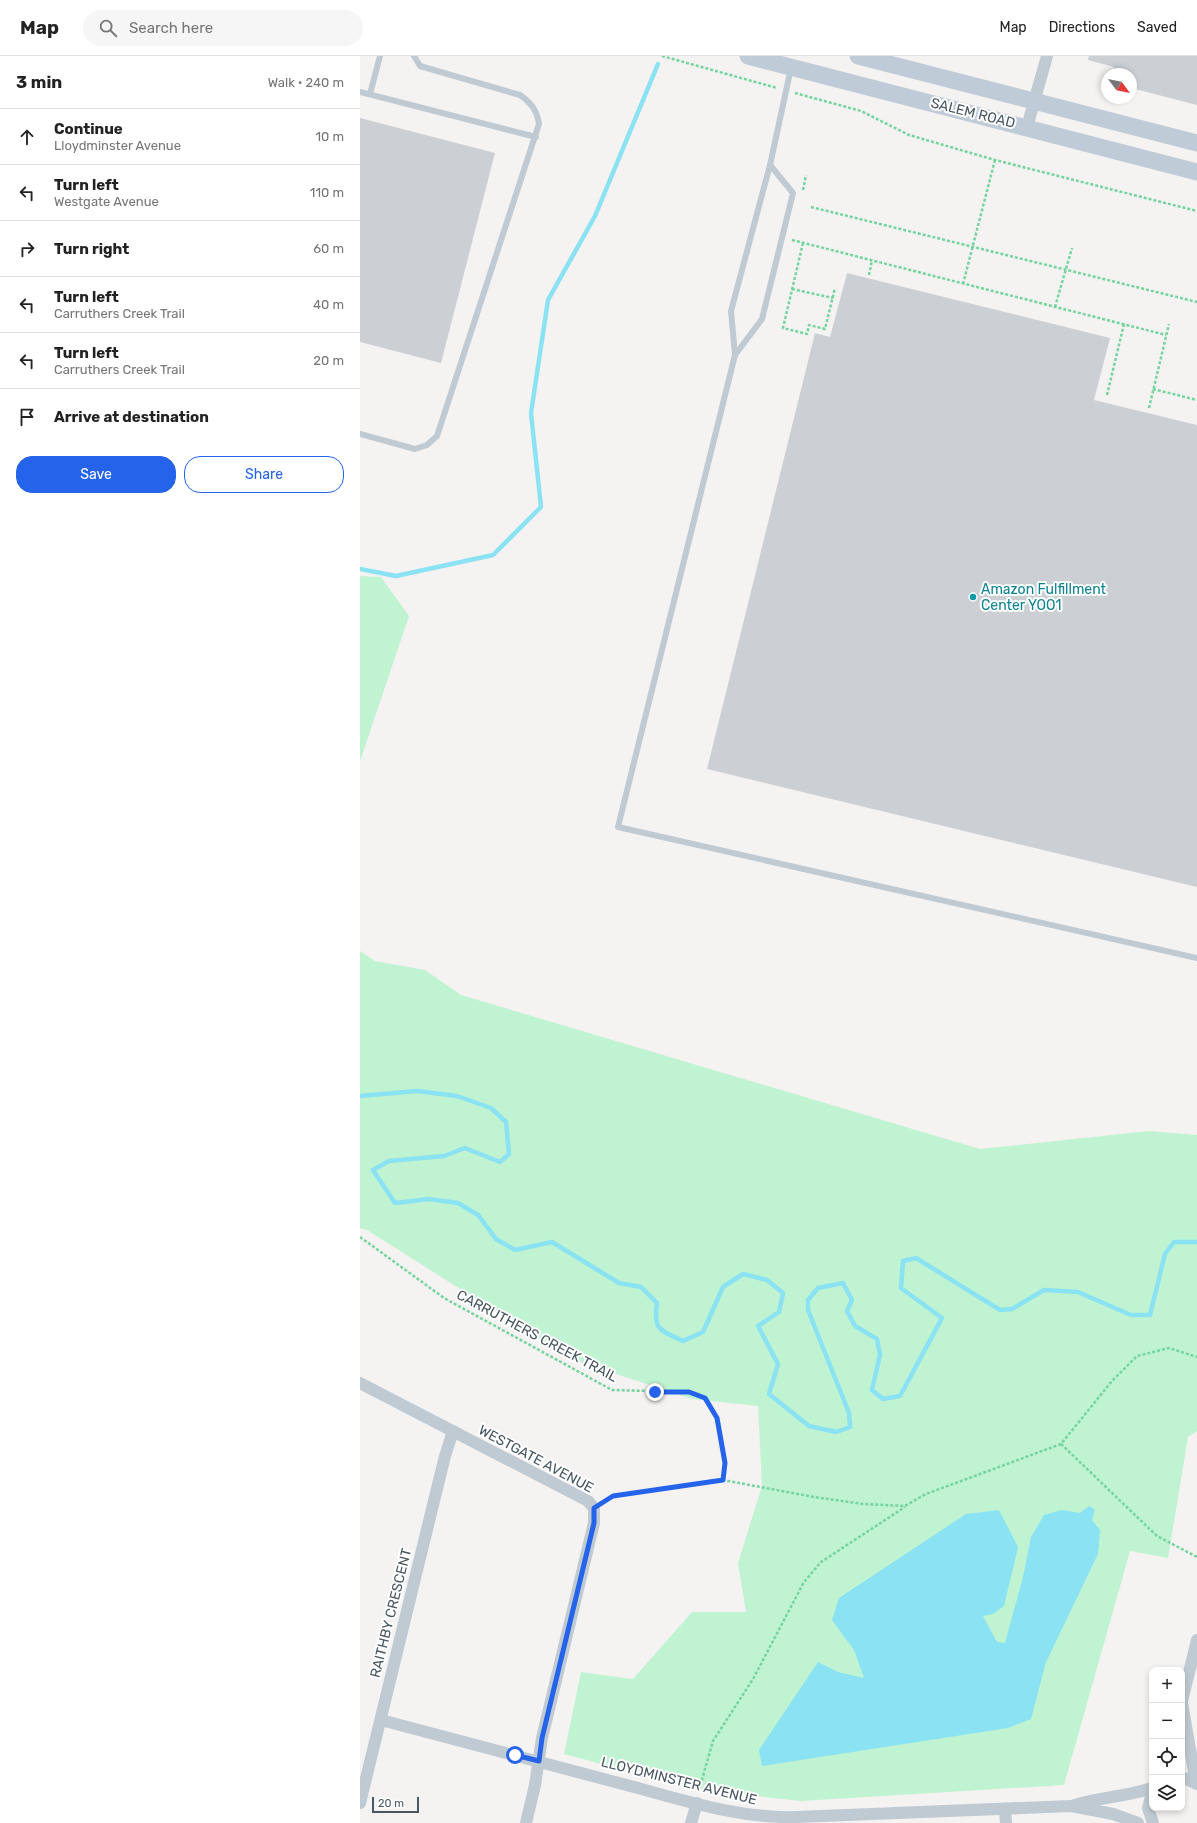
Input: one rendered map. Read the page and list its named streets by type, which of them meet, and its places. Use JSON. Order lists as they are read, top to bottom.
{
  "streets": {
    "main road": ["SALEM ROAD"],
    "street": ["WESTGATE AVENUE", "RAITHBY CRESCENT", "LLOYDMINSTER AVENUE"],
    "path": ["CARRUTHERS CREEK TRAIL"]
  },
  "crossings": [
    ["WESTGATE AVENUE", "RAITHBY CRESCENT"],
    ["WESTGATE AVENUE", "LLOYDMINSTER AVENUE"],
    ["RAITHBY CRESCENT", "LLOYDMINSTER AVENUE"]
  ],
  "places": ["Amazon Fulfillment Center YOO1"],
  "scale_bar": "20 m",
  "north": "bottom right",
  "page": {
    "header": "Map",
    "search": "Search here",
    "nav": ["Map", "Directions", "Saved"],
    "heading": ["3 min", "Walk · 240 m"],
    "list": [
      ["Continue", "Lloydminster Avenue", "10 m"],
      ["Turn left", "Westgate Avenue", "110 m"],
      ["Turn right", "60 m"],
      ["Turn left", "Carruthers Creek Trail", "40 m"],
      ["Turn left", "Carruthers Creek Trail", "20 m"],
      "Arrive at destination"
    ],
    "buttons": ["Save", "Share"],
    "map_buttons": ["+", "−"],
    "scale": "20 m"
  }
}
